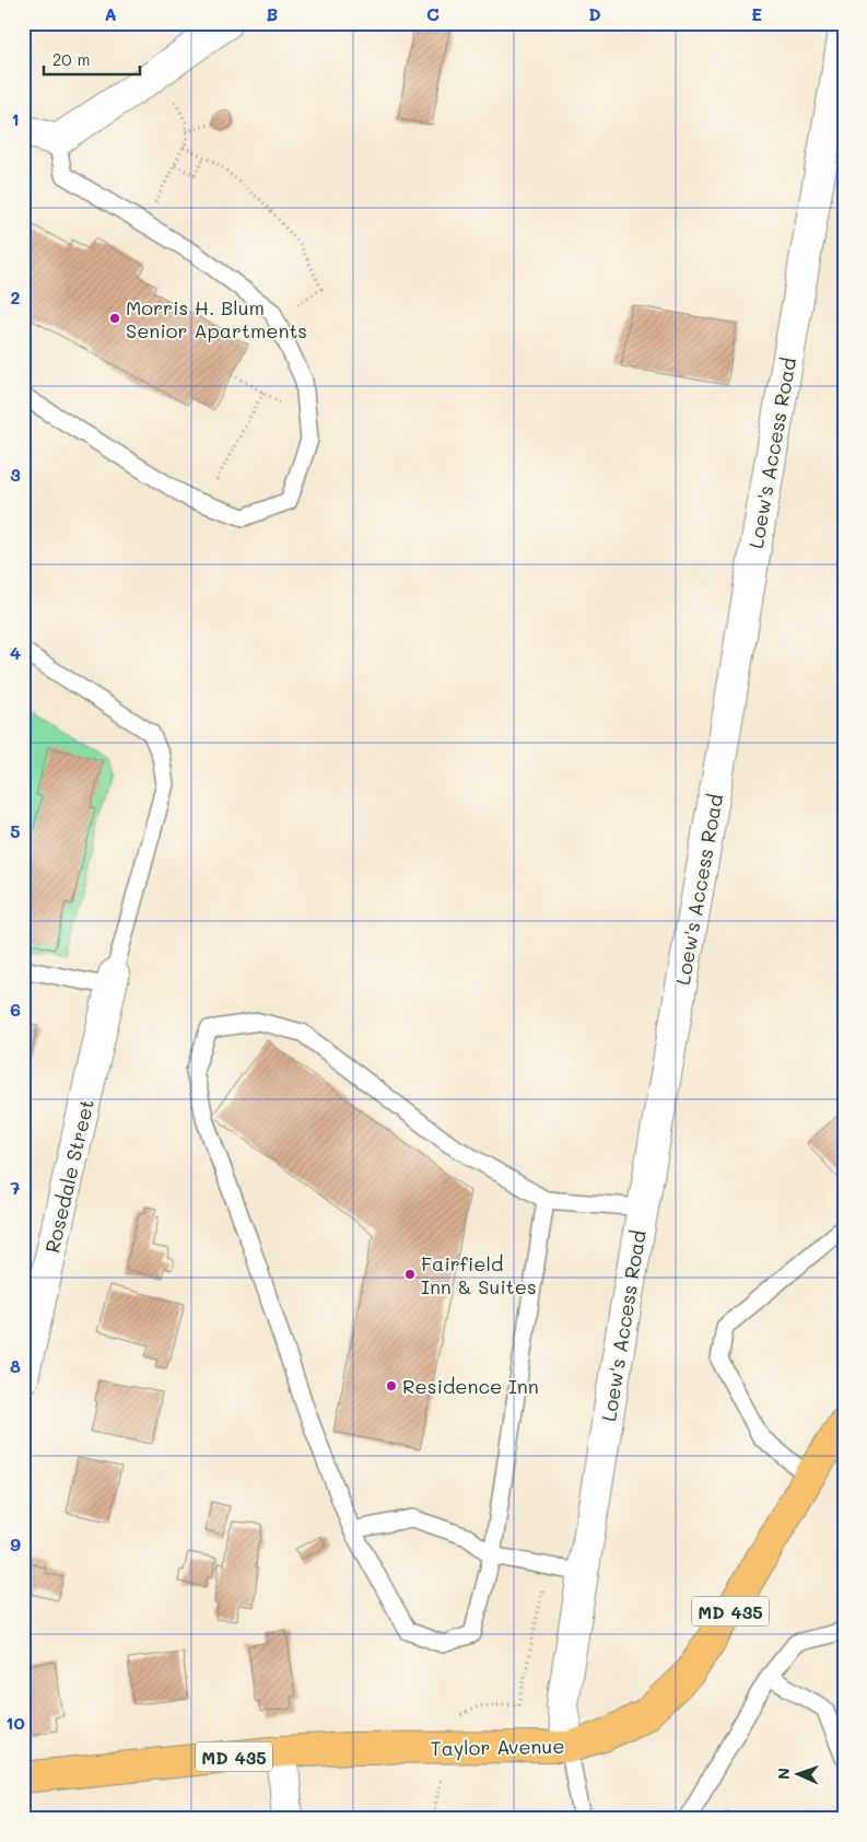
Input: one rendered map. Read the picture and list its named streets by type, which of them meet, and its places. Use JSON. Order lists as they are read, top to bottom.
{
  "streets": {
    "main road": ["MD 435", "Taylor Avenue"],
    "street": ["Loew's Access Road", "Rosedale Street"]
  },
  "crossings": [
    ["Loew's Access Road", "Taylor Avenue"]
  ],
  "places": ["Morris H. Blum Senior Apartments", "Fairfield Inn & Suites", "Residence Inn"],
  "scale_bar": "20 m",
  "north": "left",
  "grid": {
    "columns": [
      "A",
      "B",
      "C",
      "D",
      "E"
    ],
    "rows": [
      "1",
      "2",
      "3",
      "4",
      "5",
      "6",
      "7",
      "8",
      "9",
      "10"
    ]
  }
}
